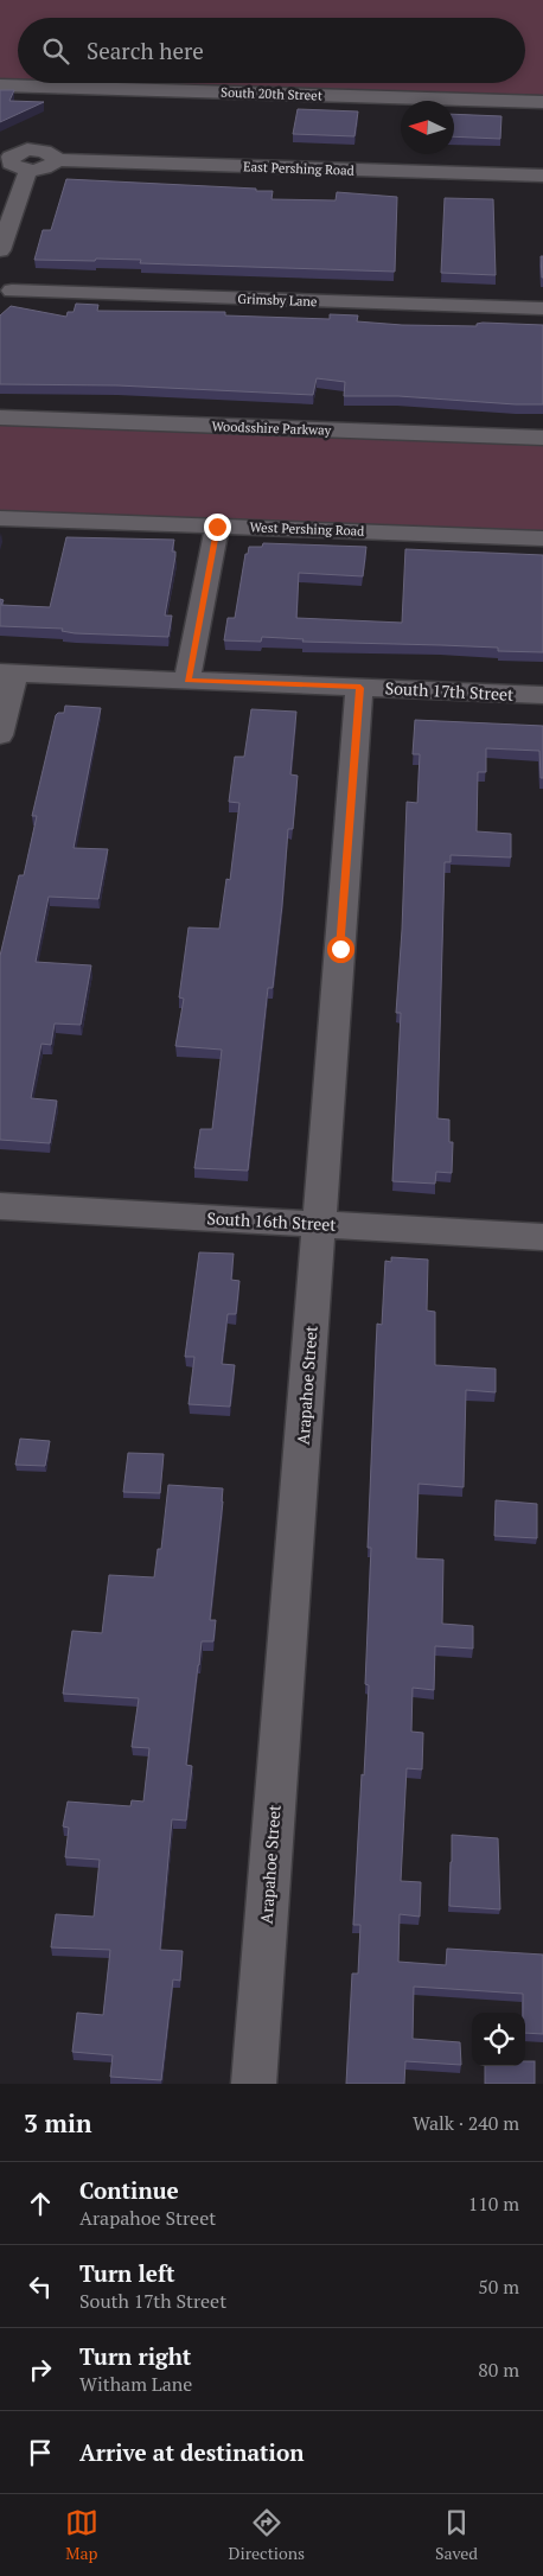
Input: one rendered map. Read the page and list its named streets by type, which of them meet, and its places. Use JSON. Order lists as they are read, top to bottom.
{
  "streets": {
    "street": [
      "South 20th Street",
      "East Pershing Road",
      "Grimsby Lane",
      "Woodsshire Parkway",
      "West Pershing Road",
      "South 17th Street",
      "South 16th Street",
      "Arapahoe Street"
    ]
  },
  "crossings": [
    ["South 17th Street", "Arapahoe Street"],
    ["South 16th Street", "Arapahoe Street"]
  ],
  "north": "left",
  "page": {
    "search": "Search here",
    "heading": ["3 min", "Walk · 240 m"],
    "list": [
      ["Continue", "Arapahoe Street", "110 m"],
      ["Turn left", "South 17th Street", "50 m"],
      ["Turn right", "Witham Lane", "80 m"],
      "Arrive at destination"
    ],
    "nav": ["Map", "Directions", "Saved"]
  }
}
